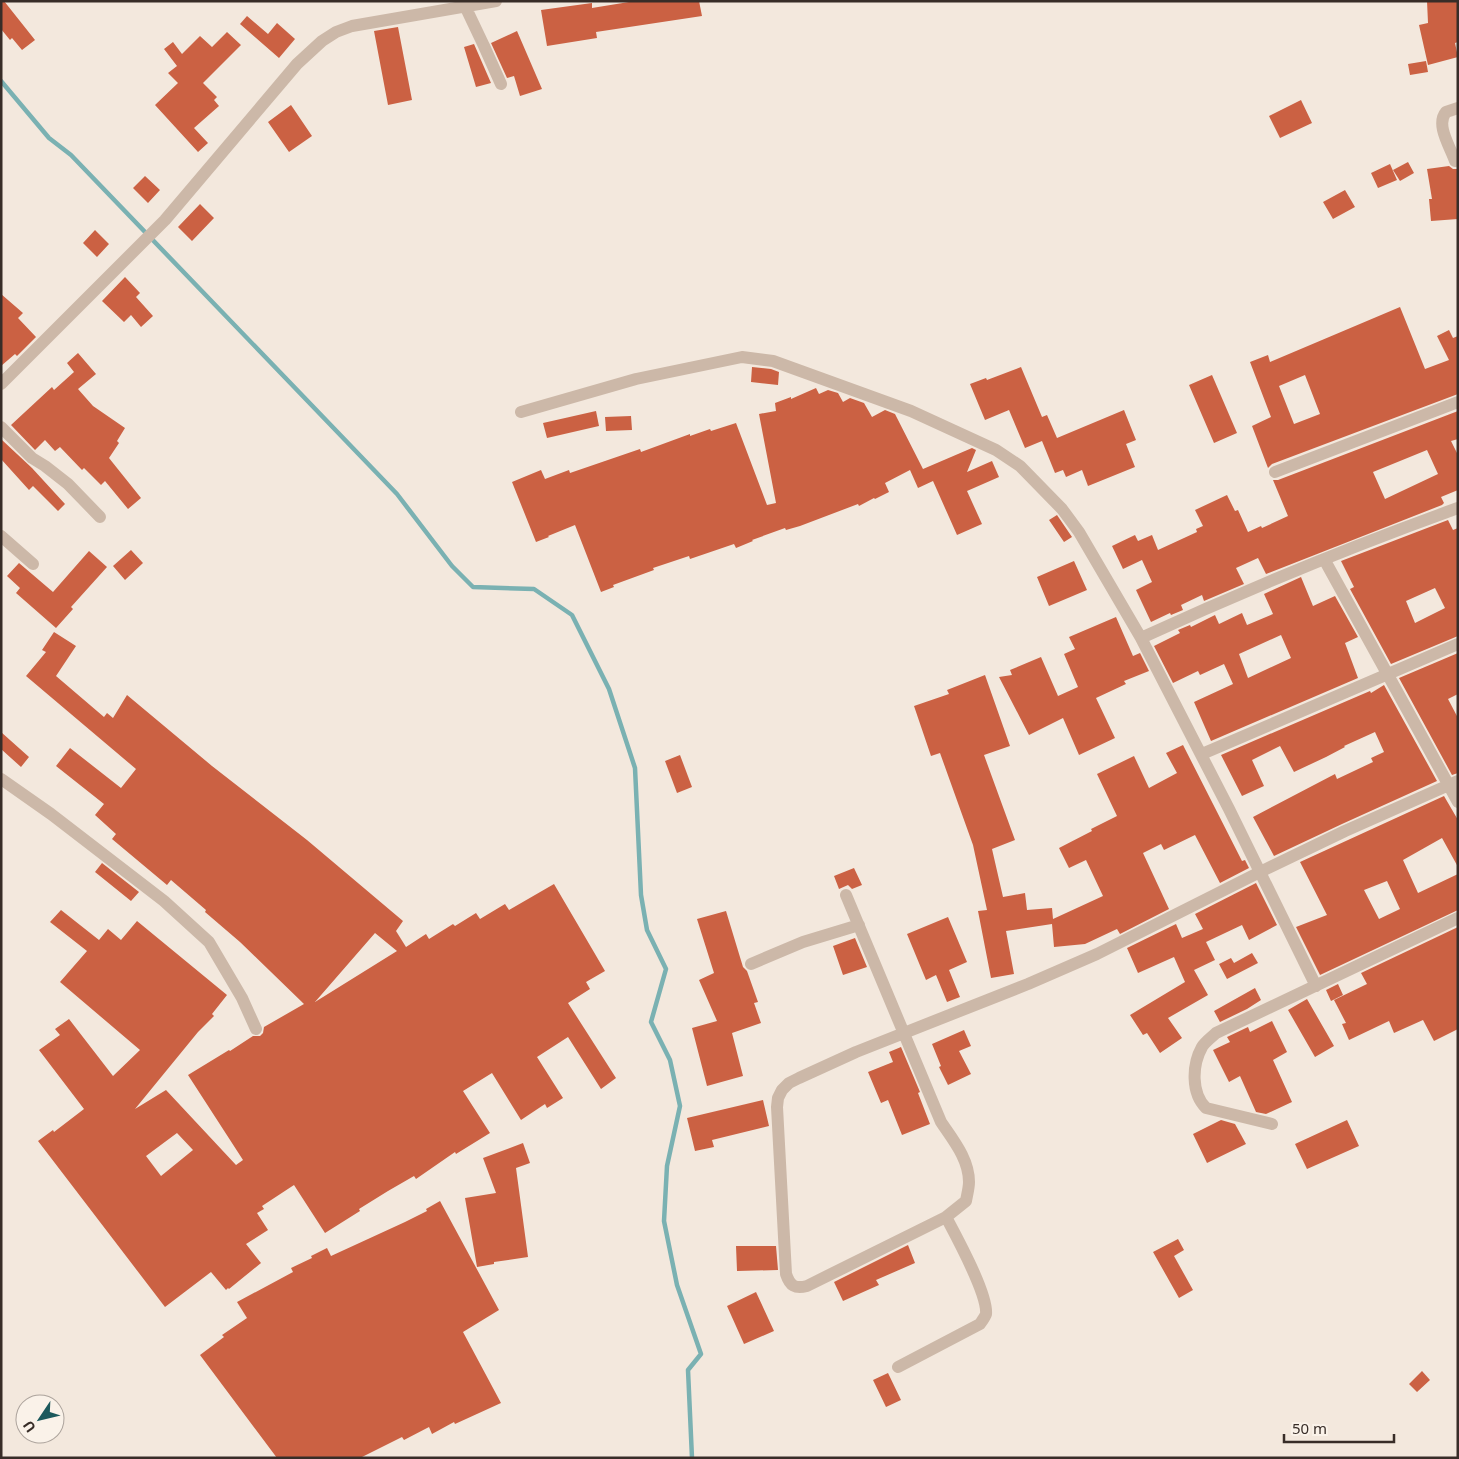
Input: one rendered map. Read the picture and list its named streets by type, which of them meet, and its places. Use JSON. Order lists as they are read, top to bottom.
{
  "scale_bar": "50 m",
  "north": "bottom left"
}
